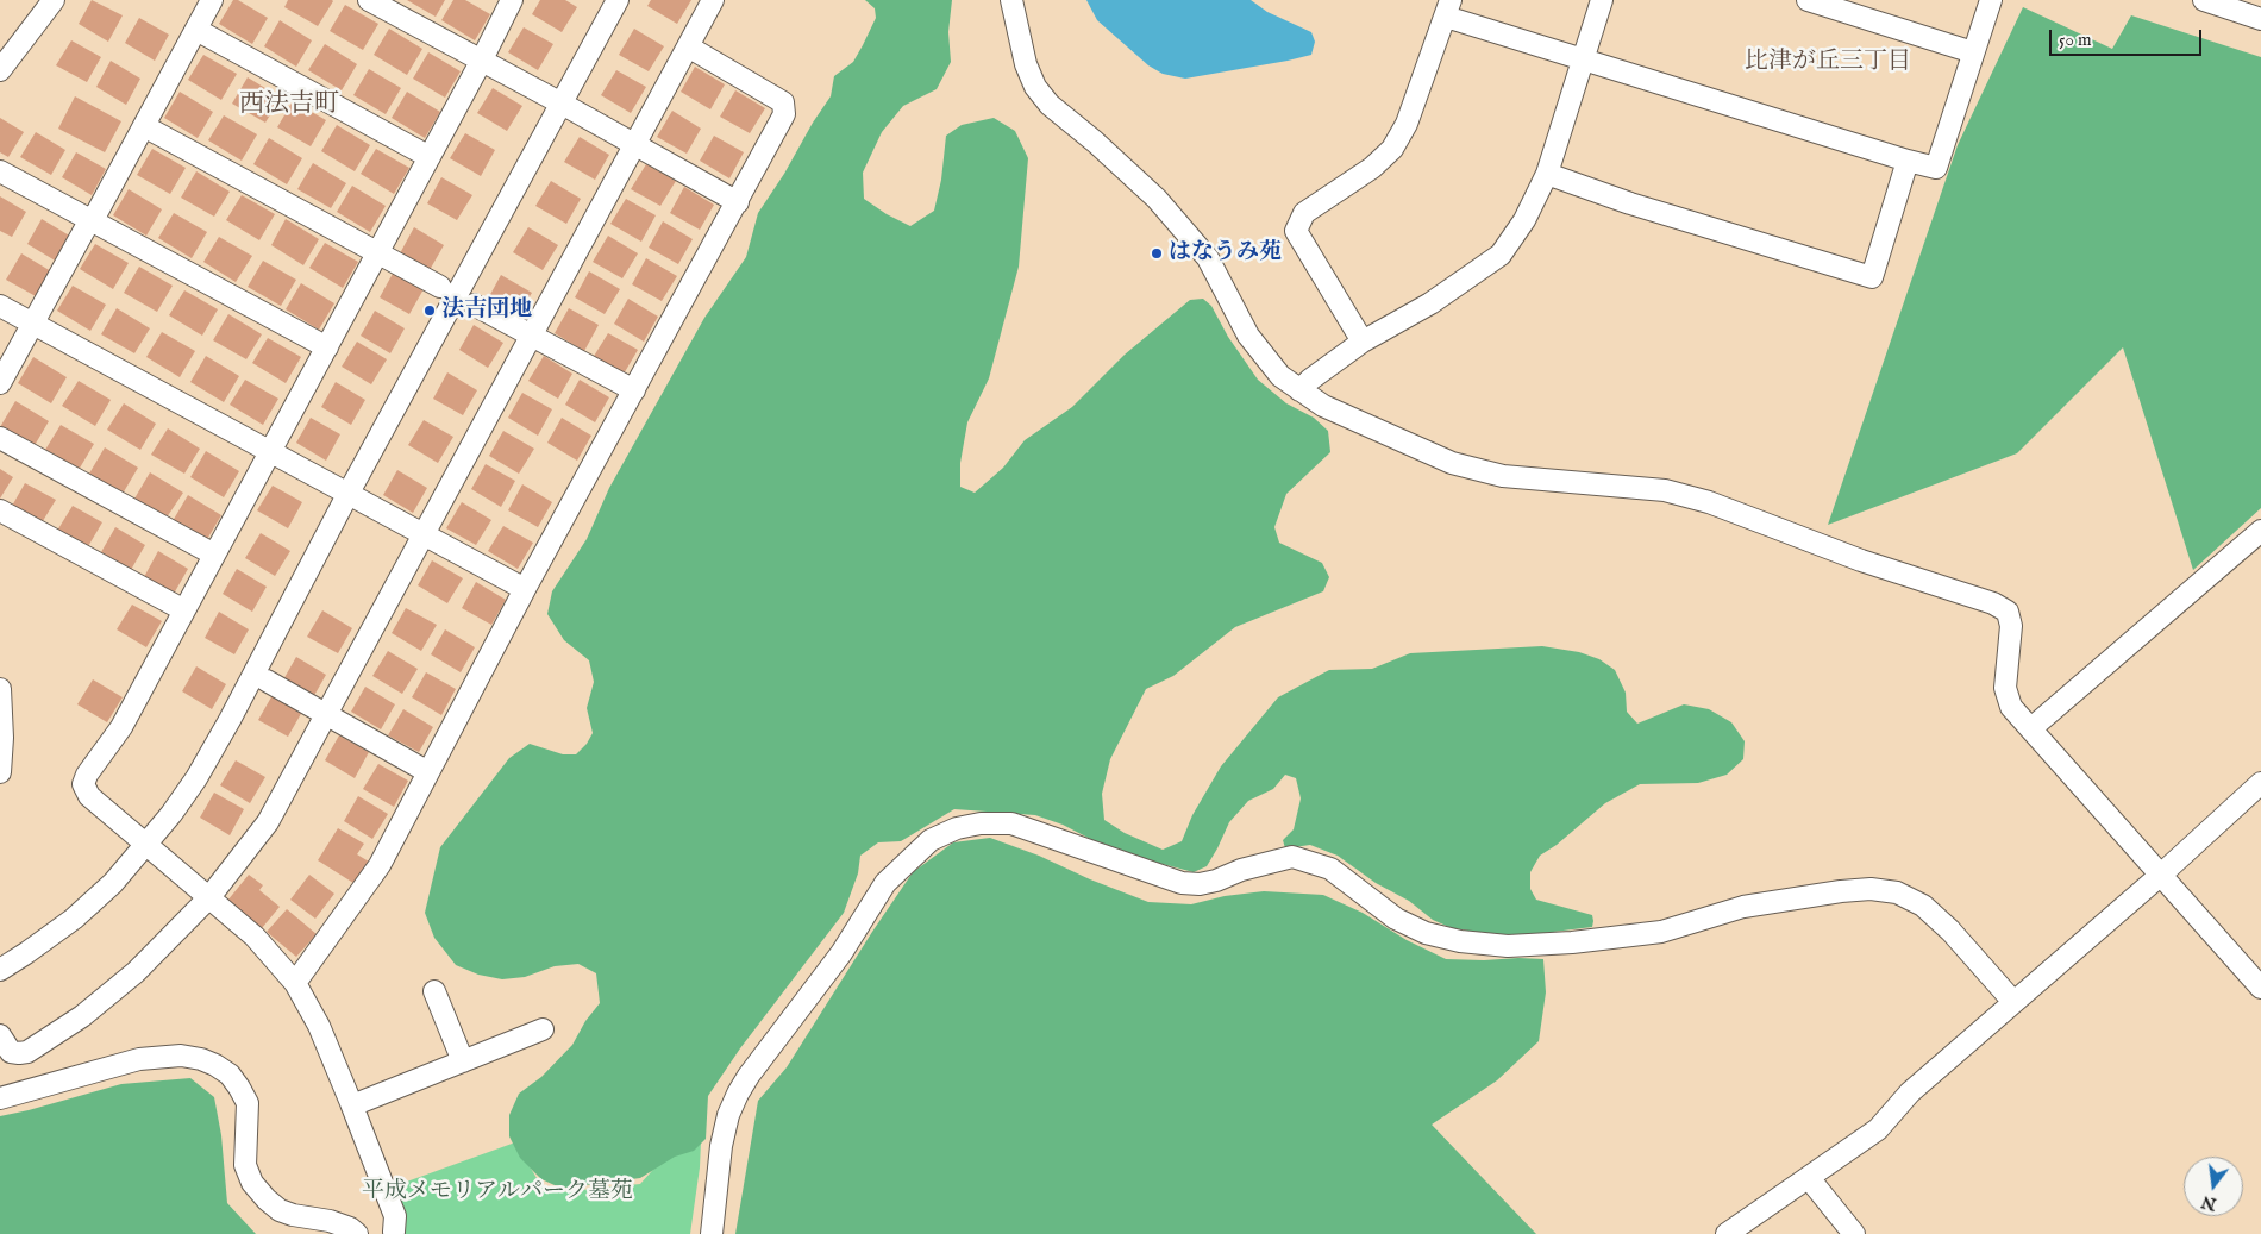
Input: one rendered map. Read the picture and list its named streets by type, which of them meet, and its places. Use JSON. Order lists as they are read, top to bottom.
{
  "districts": ["比津が丘三丁目", "西法吉町"],
  "parks": ["平成メモリアルパーク墓苑"],
  "places": ["はなうみ苑", "法吉団地"],
  "scale_bar": "50 m",
  "north": "bottom"
}
